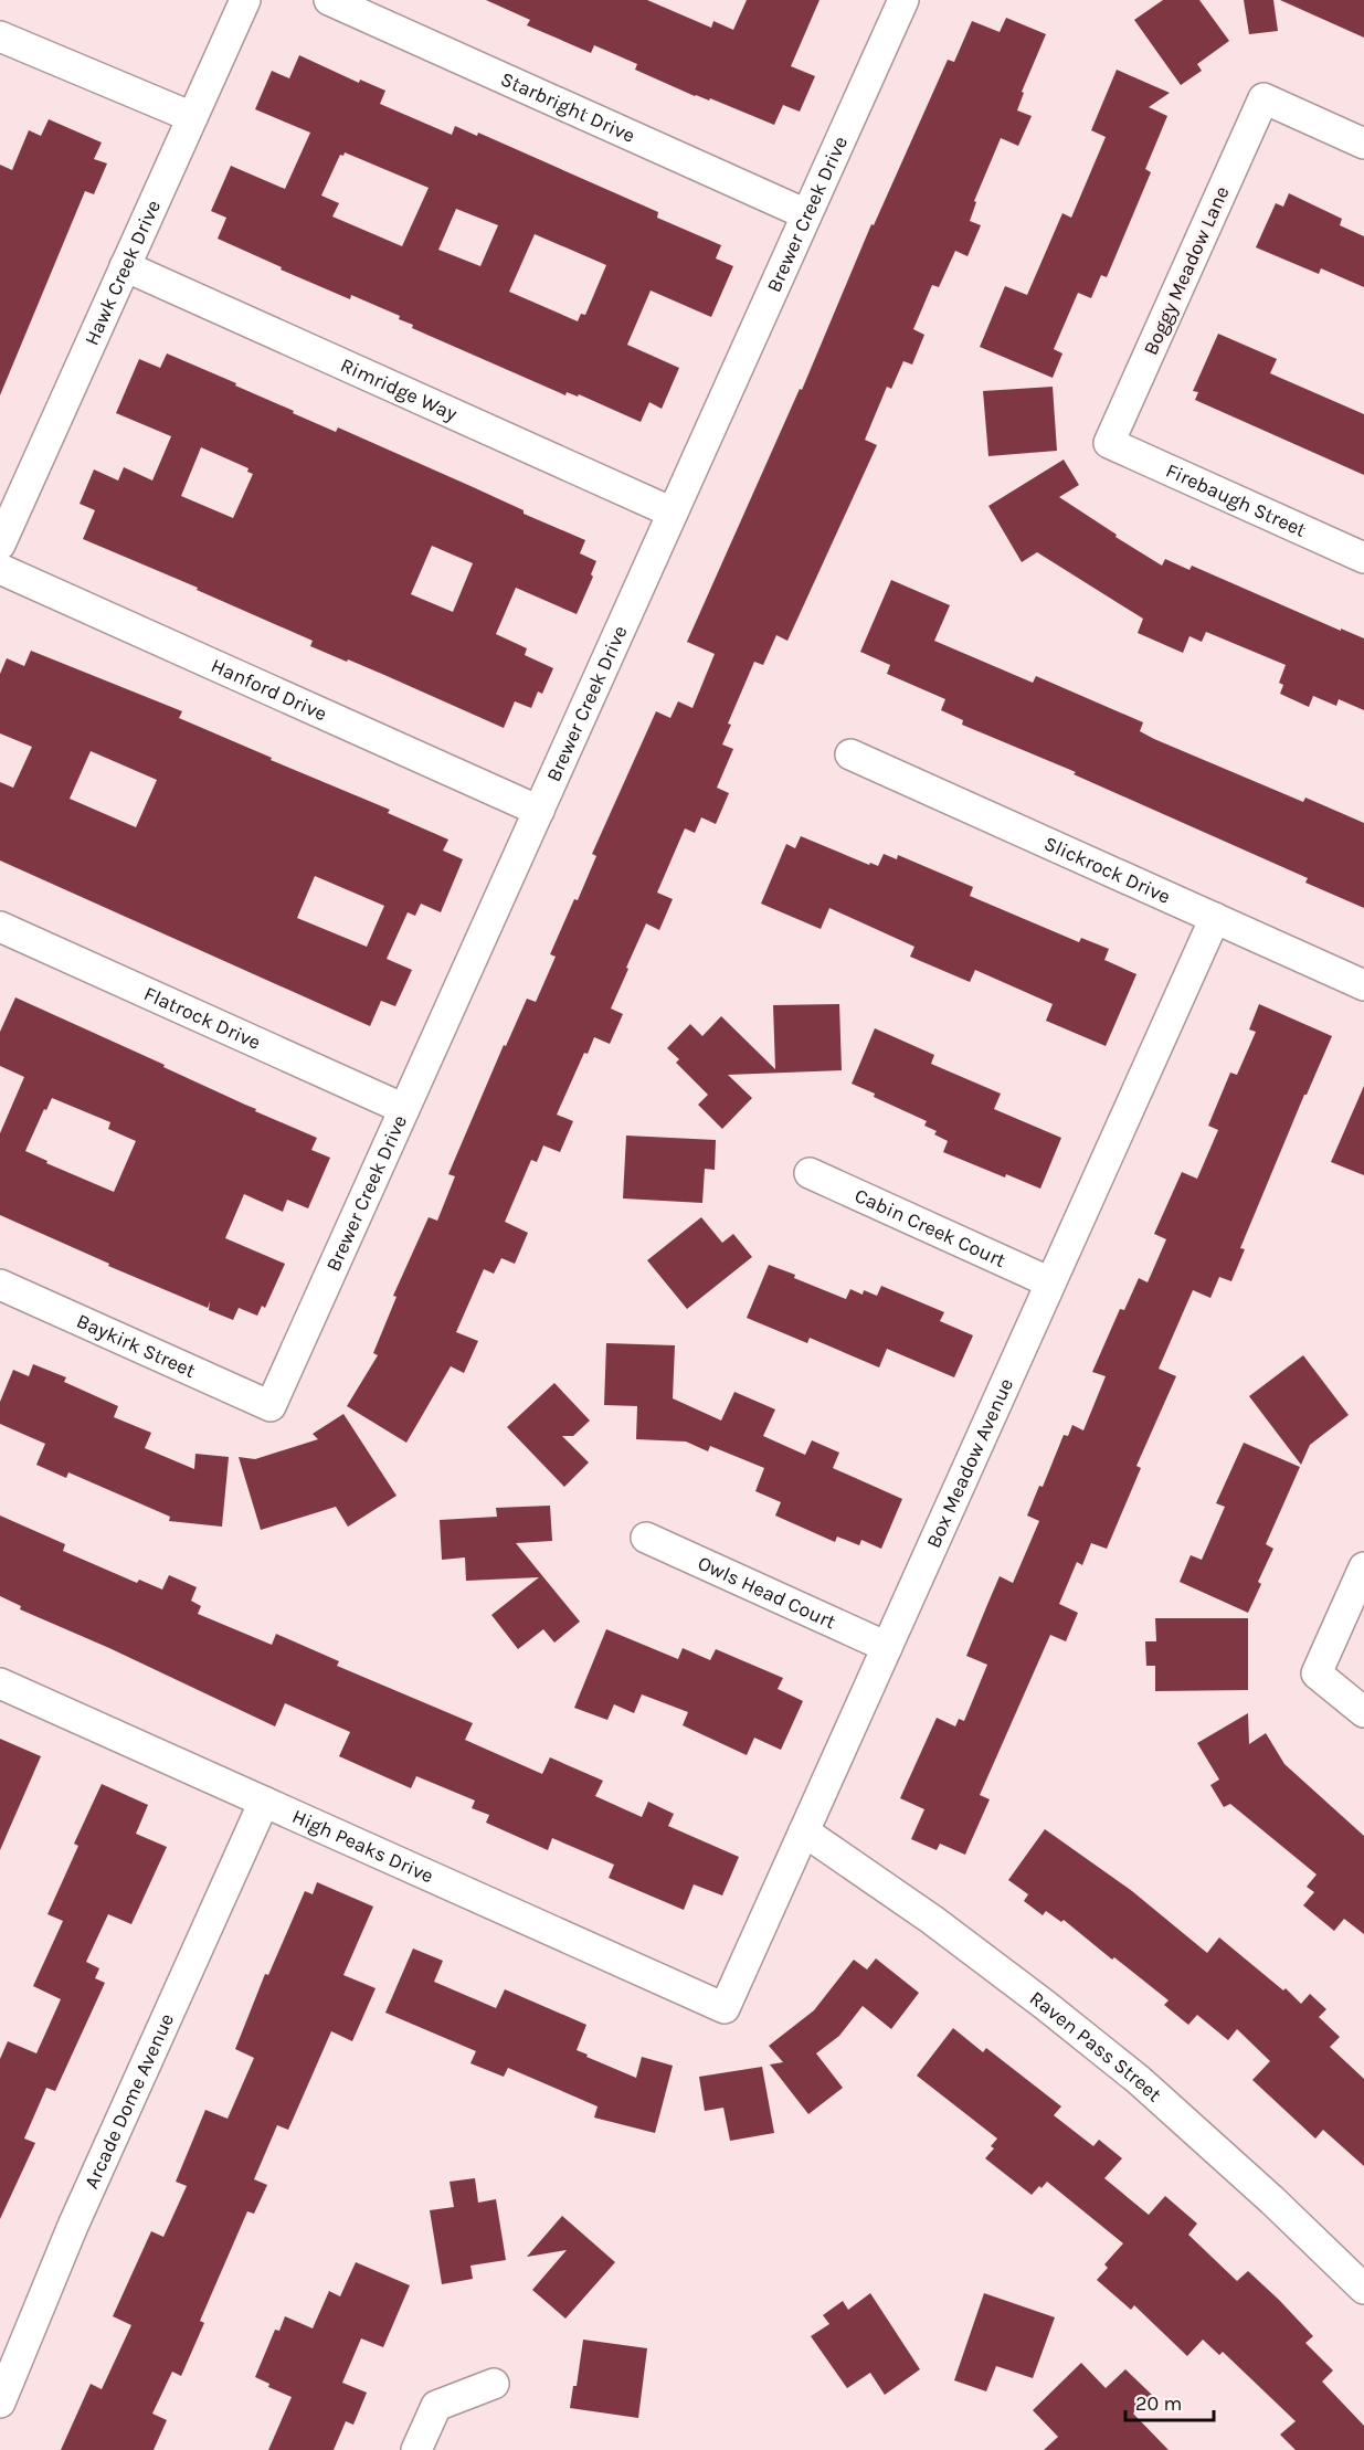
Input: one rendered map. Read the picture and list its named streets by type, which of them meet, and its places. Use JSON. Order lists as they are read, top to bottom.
{
  "streets": {
    "street": [
      "Starbright Drive",
      "Brewer Creek Drive",
      "Boggy Meadow Lane",
      "Hawk Creek Drive",
      "Rimridge Way",
      "Firebaugh Street",
      "Hanford Drive",
      "Slickrock Drive",
      "Flatrock Drive",
      "Cabin Creek Court",
      "Baykirk Street",
      "Box Meadow Avenue",
      "Owls Head Court",
      "High Peaks Drive",
      "Raven Pass Street",
      "Arcade Dome Avenue"
    ]
  },
  "crossings": [
    ["Starbright Drive", "Brewer Creek Drive"],
    ["Brewer Creek Drive", "Rimridge Way"],
    ["Brewer Creek Drive", "Hanford Drive"],
    ["Brewer Creek Drive", "Flatrock Drive"],
    ["Brewer Creek Drive", "Baykirk Street"],
    ["Boggy Meadow Lane", "Firebaugh Street"],
    ["Hawk Creek Drive", "Rimridge Way"],
    ["Slickrock Drive", "Box Meadow Avenue"],
    ["Cabin Creek Court", "Box Meadow Avenue"],
    ["Box Meadow Avenue", "Owls Head Court"],
    ["Box Meadow Avenue", "High Peaks Drive"],
    ["Box Meadow Avenue", "Raven Pass Street"],
    ["High Peaks Drive", "Arcade Dome Avenue"]
  ],
  "scale_bar": "20 m"
}
